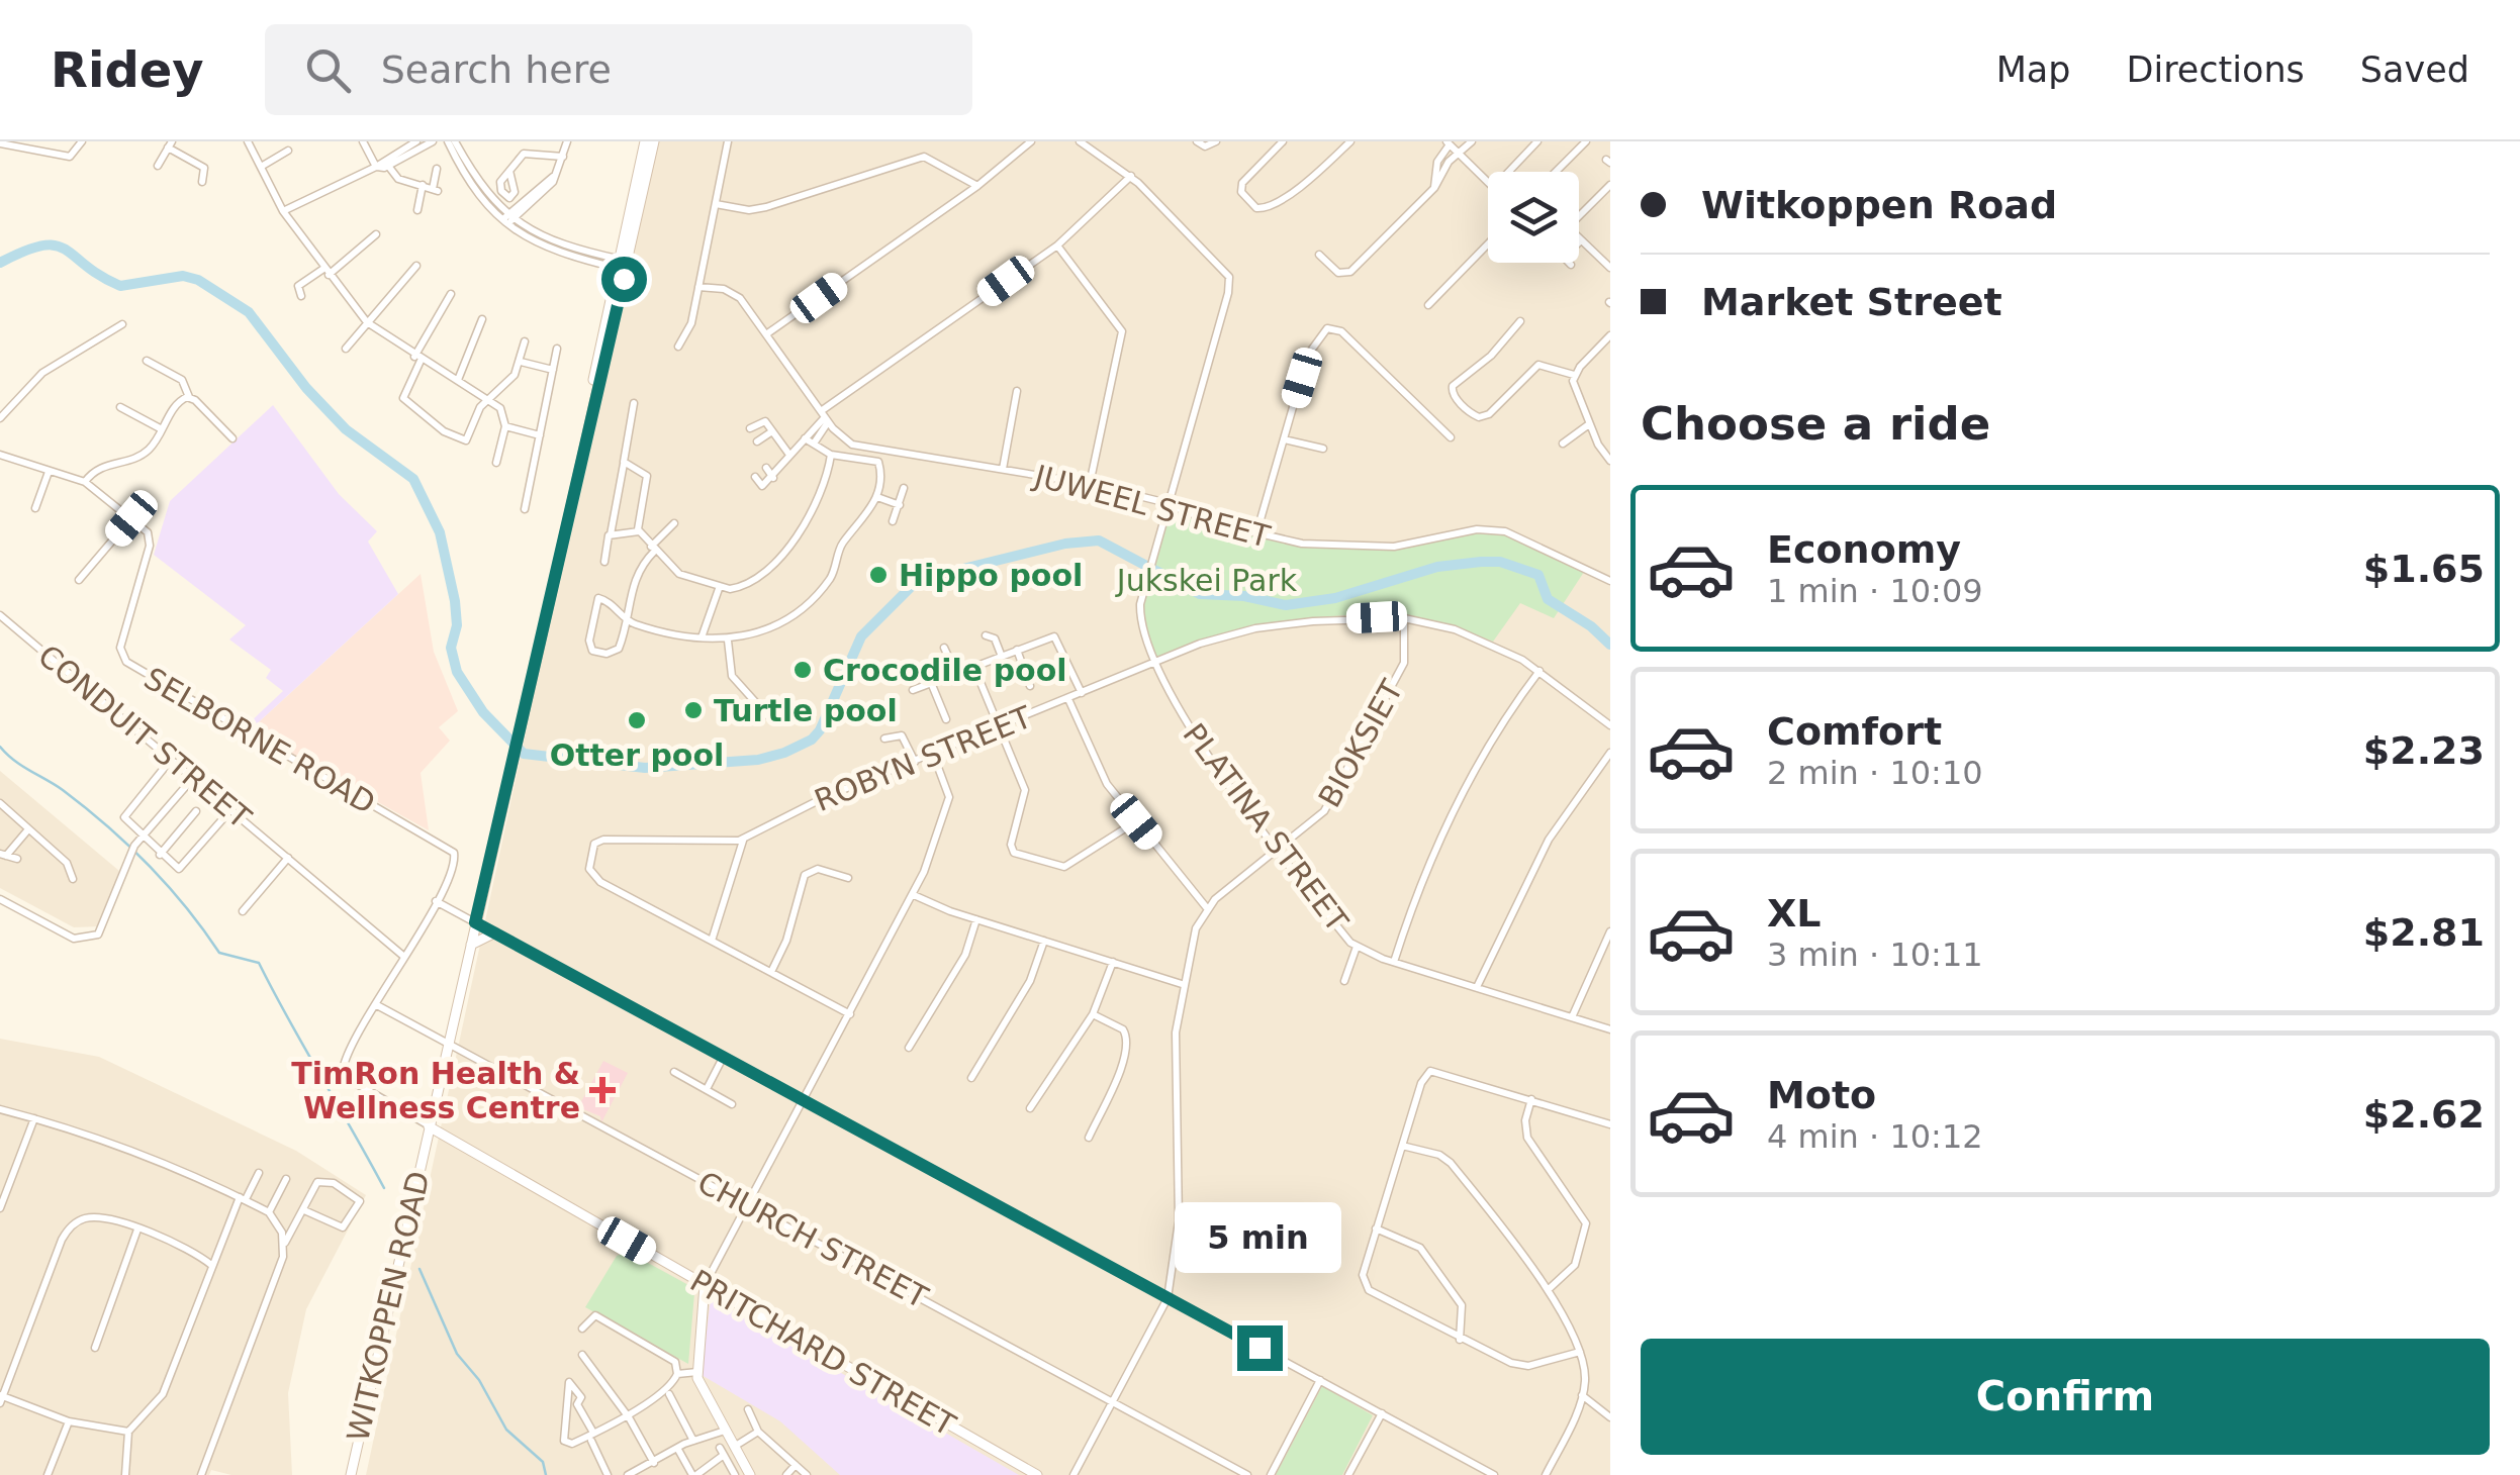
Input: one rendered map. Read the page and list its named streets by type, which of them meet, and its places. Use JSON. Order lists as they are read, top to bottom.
{
  "streets": {
    "main road": ["WITKOPPEN ROAD", "PRITCHARD STREET"],
    "street": [
      "JUWEEL STREET",
      "CONDUIT STREET",
      "SELBORNE ROAD",
      "BIOKSIET",
      "ROBYN STREET",
      "PLATINA STREET",
      "CHURCH STREET"
    ]
  },
  "crossings": [
    ["JUWEEL STREET", "PLATINA STREET"],
    ["BIOKSIET", "ROBYN STREET"],
    ["BIOKSIET", "PLATINA STREET"],
    ["ROBYN STREET", "PLATINA STREET"],
    ["CHURCH STREET", "WITKOPPEN ROAD"],
    ["CHURCH STREET", "PRITCHARD STREET"],
    ["WITKOPPEN ROAD", "PRITCHARD STREET"]
  ],
  "parks": ["Jukskei Park"],
  "places": {
    "other": [
      "Hippo pool",
      "Crocodile pool",
      "Turtle pool",
      "Otter pool"
    ],
    "health": ["TimRon Health & Wellness Centre"]
  },
  "page": {
    "header": "Ridey",
    "search": "Search here",
    "nav": ["Map", "Directions", "Saved"],
    "banner": ["Witkoppen Road", "Market Street"],
    "heading": "Choose a ride",
    "list": [
      {
        "name": "Economy",
        "note": "1 min · 10:09",
        "value": "$1.65"
      },
      {
        "name": "Comfort",
        "note": "2 min · 10:10",
        "value": "$2.23"
      },
      {
        "name": "XL",
        "note": "3 min · 10:11",
        "value": "$2.81"
      },
      {
        "name": "Moto",
        "note": "4 min · 10:12",
        "value": "$2.62"
      }
    ],
    "bubble": "5 min",
    "buttons": "Confirm"
  }
}
